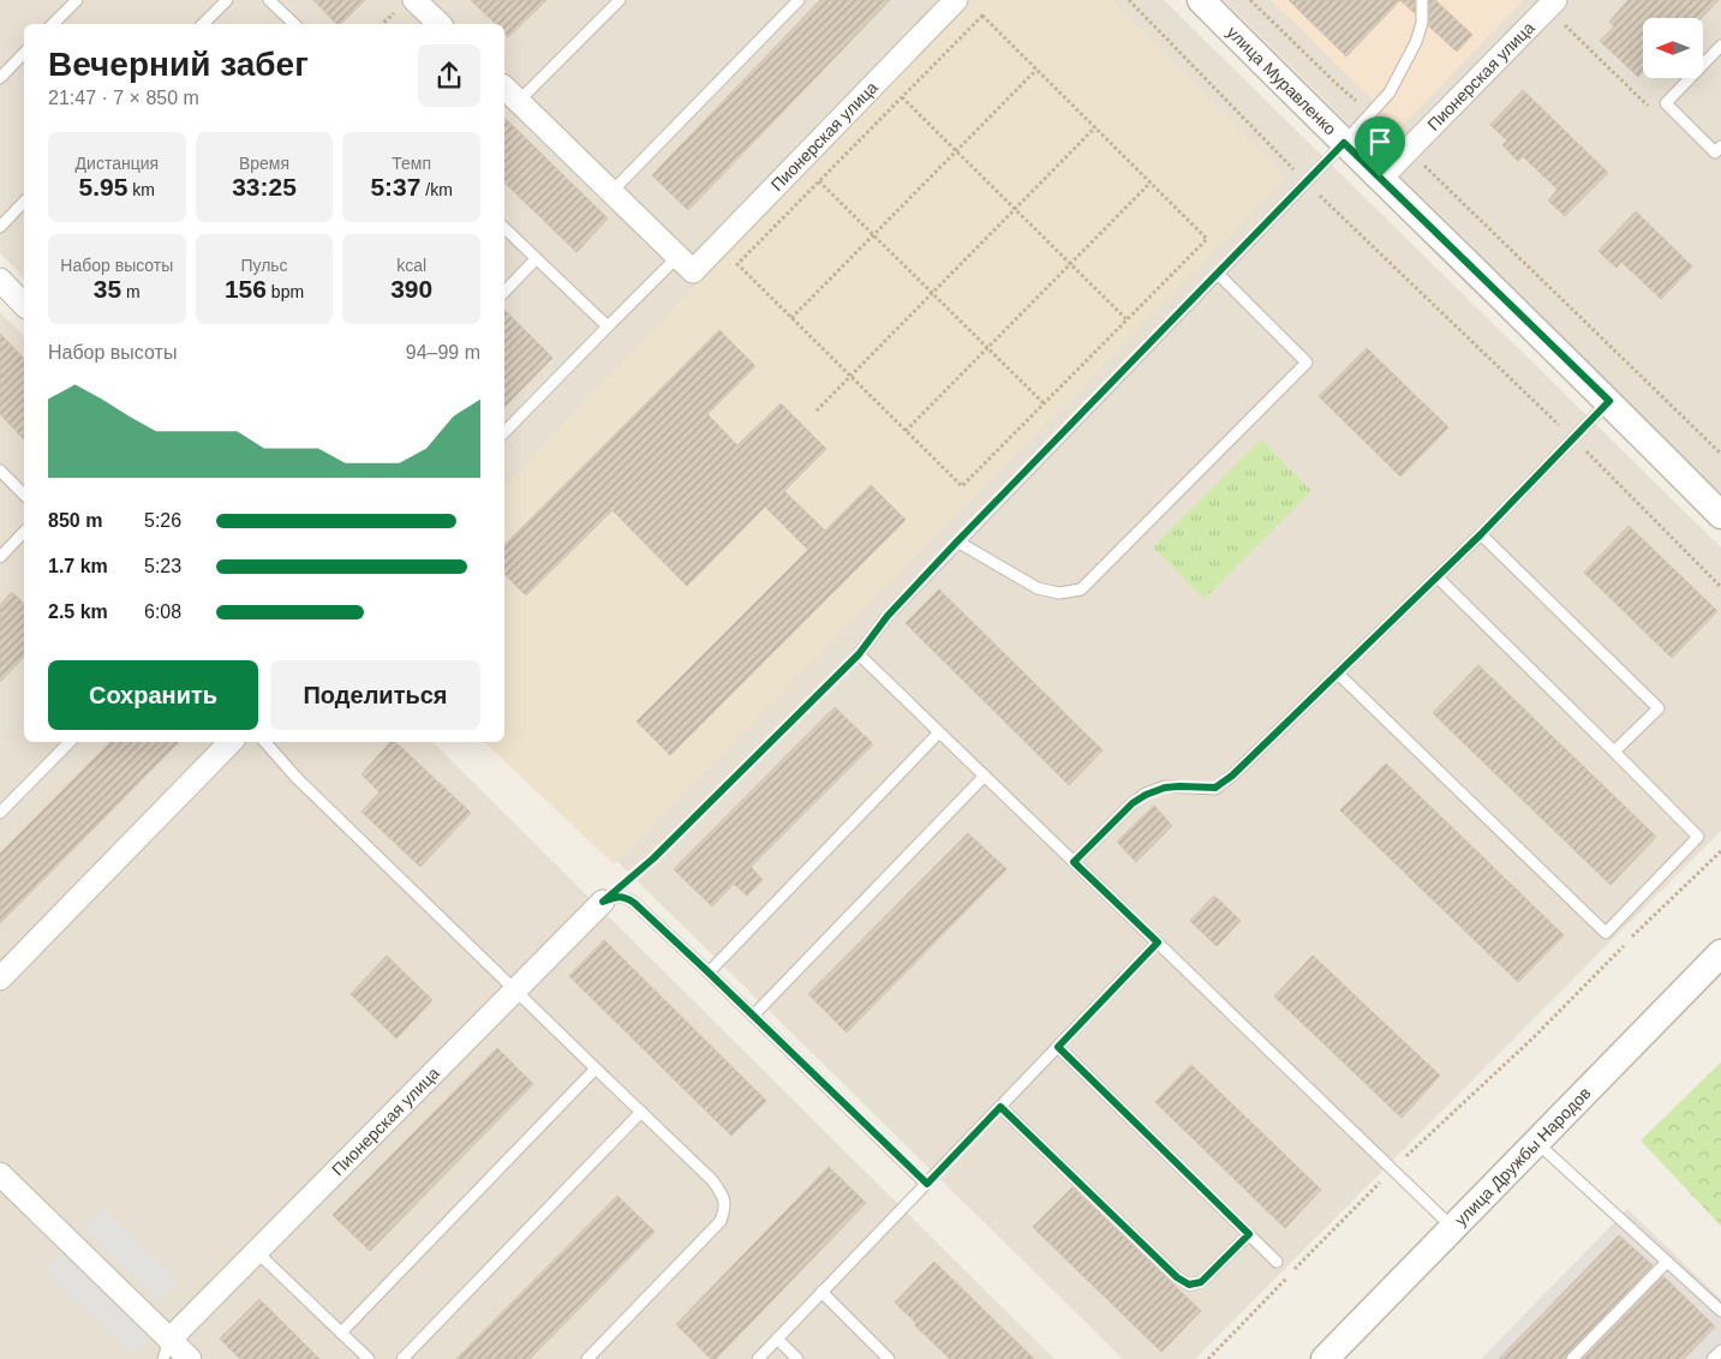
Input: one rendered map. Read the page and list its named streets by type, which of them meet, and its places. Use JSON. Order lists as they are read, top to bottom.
{
  "streets": {
    "street": ["Пионерская улица", "улица Муравленко", "улица Дружбы Народов"]
  },
  "crossings": [
    ["Пионерская улица", "улица Муравленко"]
  ],
  "north": "left",
  "page": {
    "heading": ["Вечерний забег", "21:47 · 7 × 850 m"],
    "stats": [
      ["Дистанция", "5.95 km"],
      ["Время", "33:25"],
      ["Темп", "5:37 /km"],
      ["Набор высоты", "35 m"],
      ["Пульс", "156 bpm"],
      ["kcal", "390"]
    ],
    "chart": ["Набор высоты", "94–99 m"],
    "list": [
      {
        "name": "850 m",
        "note": "5:26"
      },
      {
        "name": "1.7 km",
        "note": "5:23"
      },
      {
        "name": "2.5 km",
        "note": "6:08"
      }
    ],
    "buttons": ["Сохранить", "Поделиться"]
  }
}
